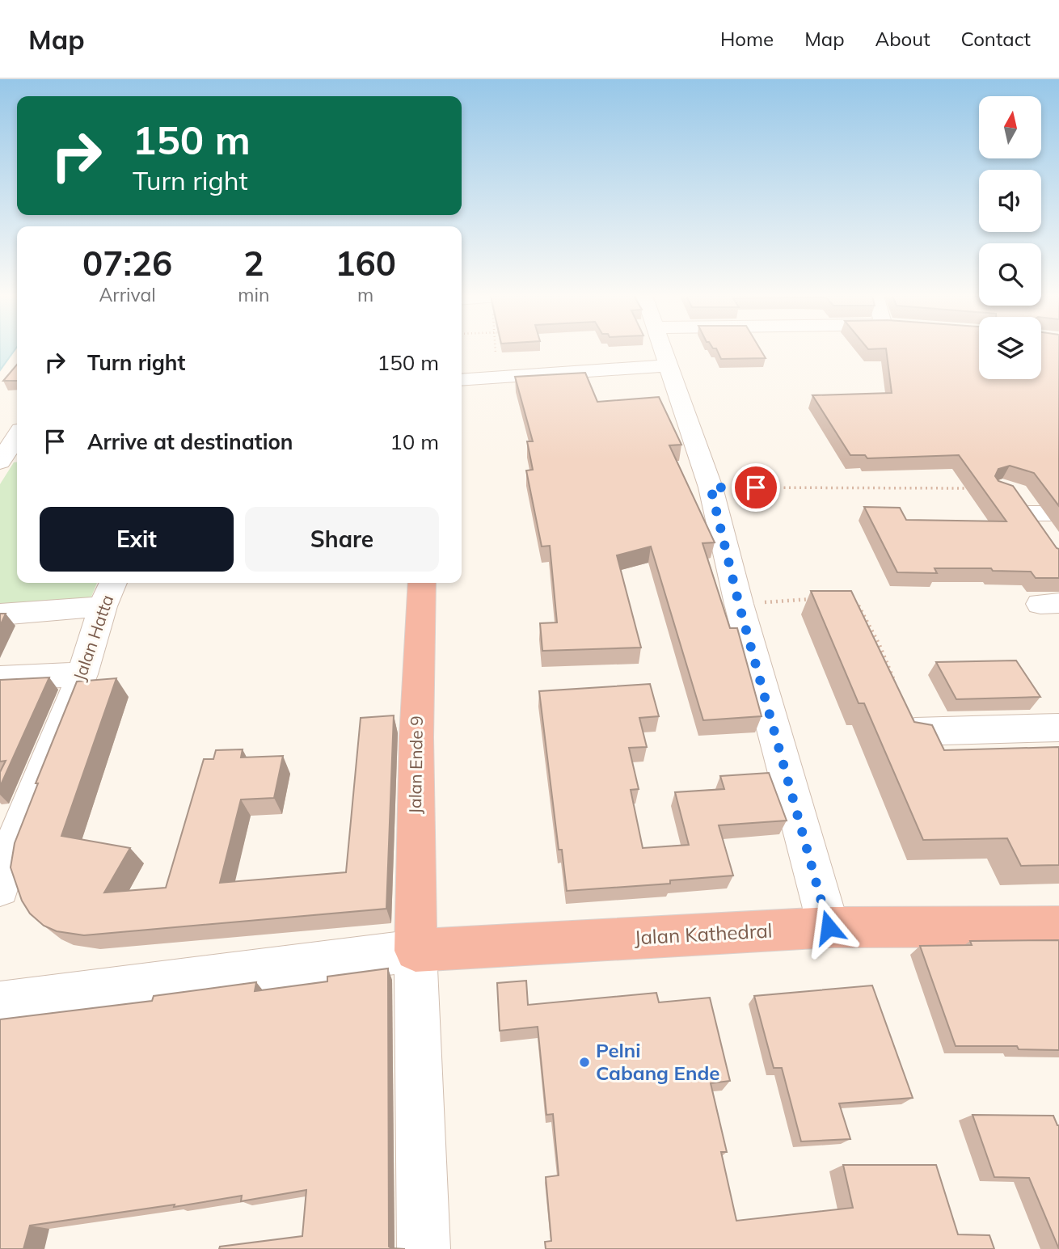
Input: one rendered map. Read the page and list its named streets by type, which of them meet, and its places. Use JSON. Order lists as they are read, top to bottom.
{
  "streets": {
    "highway": ["Jalan Ende 9", "Jalan Kathedral"],
    "street": ["Jalan Hatta"]
  },
  "crossings": [
    ["Jalan Ende 9", "Jalan Kathedral"]
  ],
  "places": ["Pelni Cabang Ende"],
  "north": "top",
  "page": {
    "header": "Map",
    "nav": [
      "Home",
      "Map",
      "About",
      "Contact"
    ],
    "turn": ["150 m", "Turn right"],
    "eta": [
      "07:26",
      "Arrival",
      "2",
      "min",
      "160",
      "m"
    ],
    "list": [
      {
        "name": "Turn right",
        "value": "150 m"
      },
      {
        "name": "Arrive at destination",
        "value": "10 m"
      }
    ],
    "buttons": ["Exit", "Share"]
  }
}
